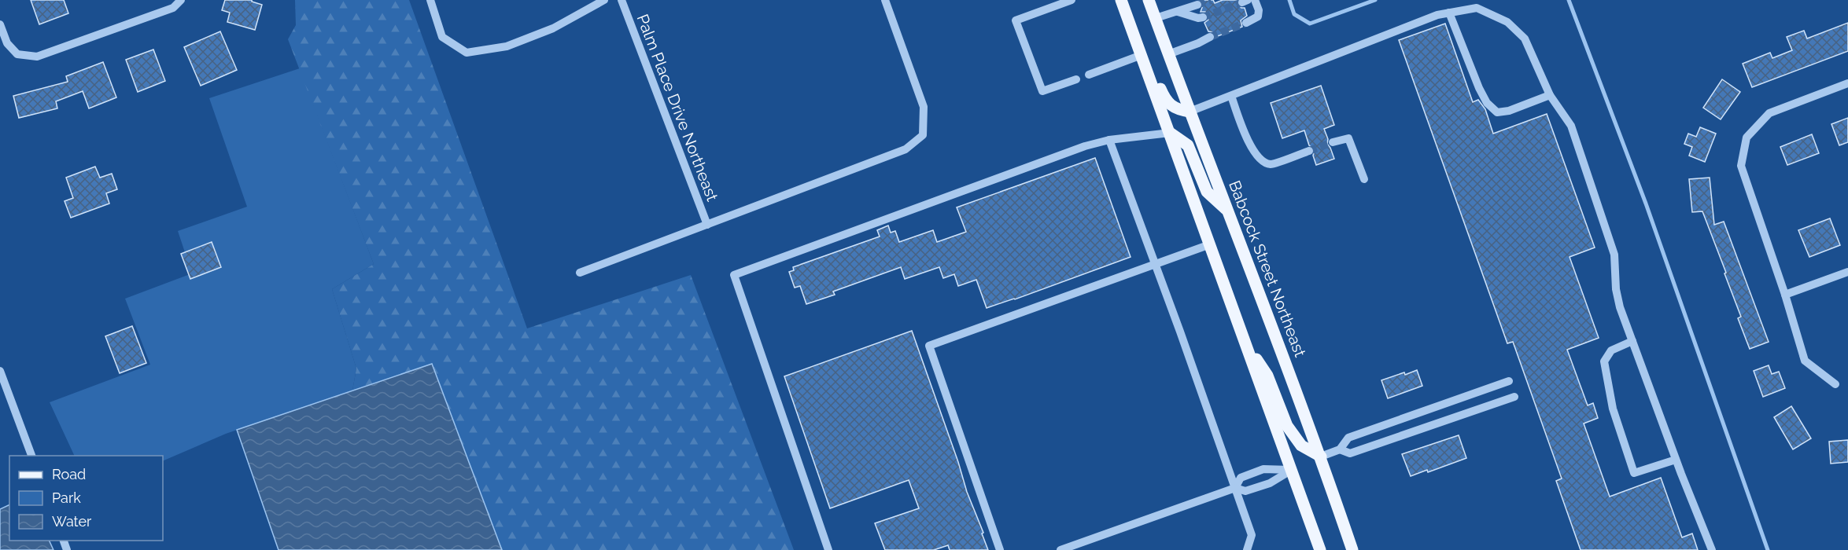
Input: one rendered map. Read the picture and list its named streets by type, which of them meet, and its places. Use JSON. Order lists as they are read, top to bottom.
{
  "streets": {
    "main road": ["Babcock Street Northeast"],
    "street": ["Palm Place Drive Northeast"]
  },
  "legend": ["Road", "Park", "Water"]
}
